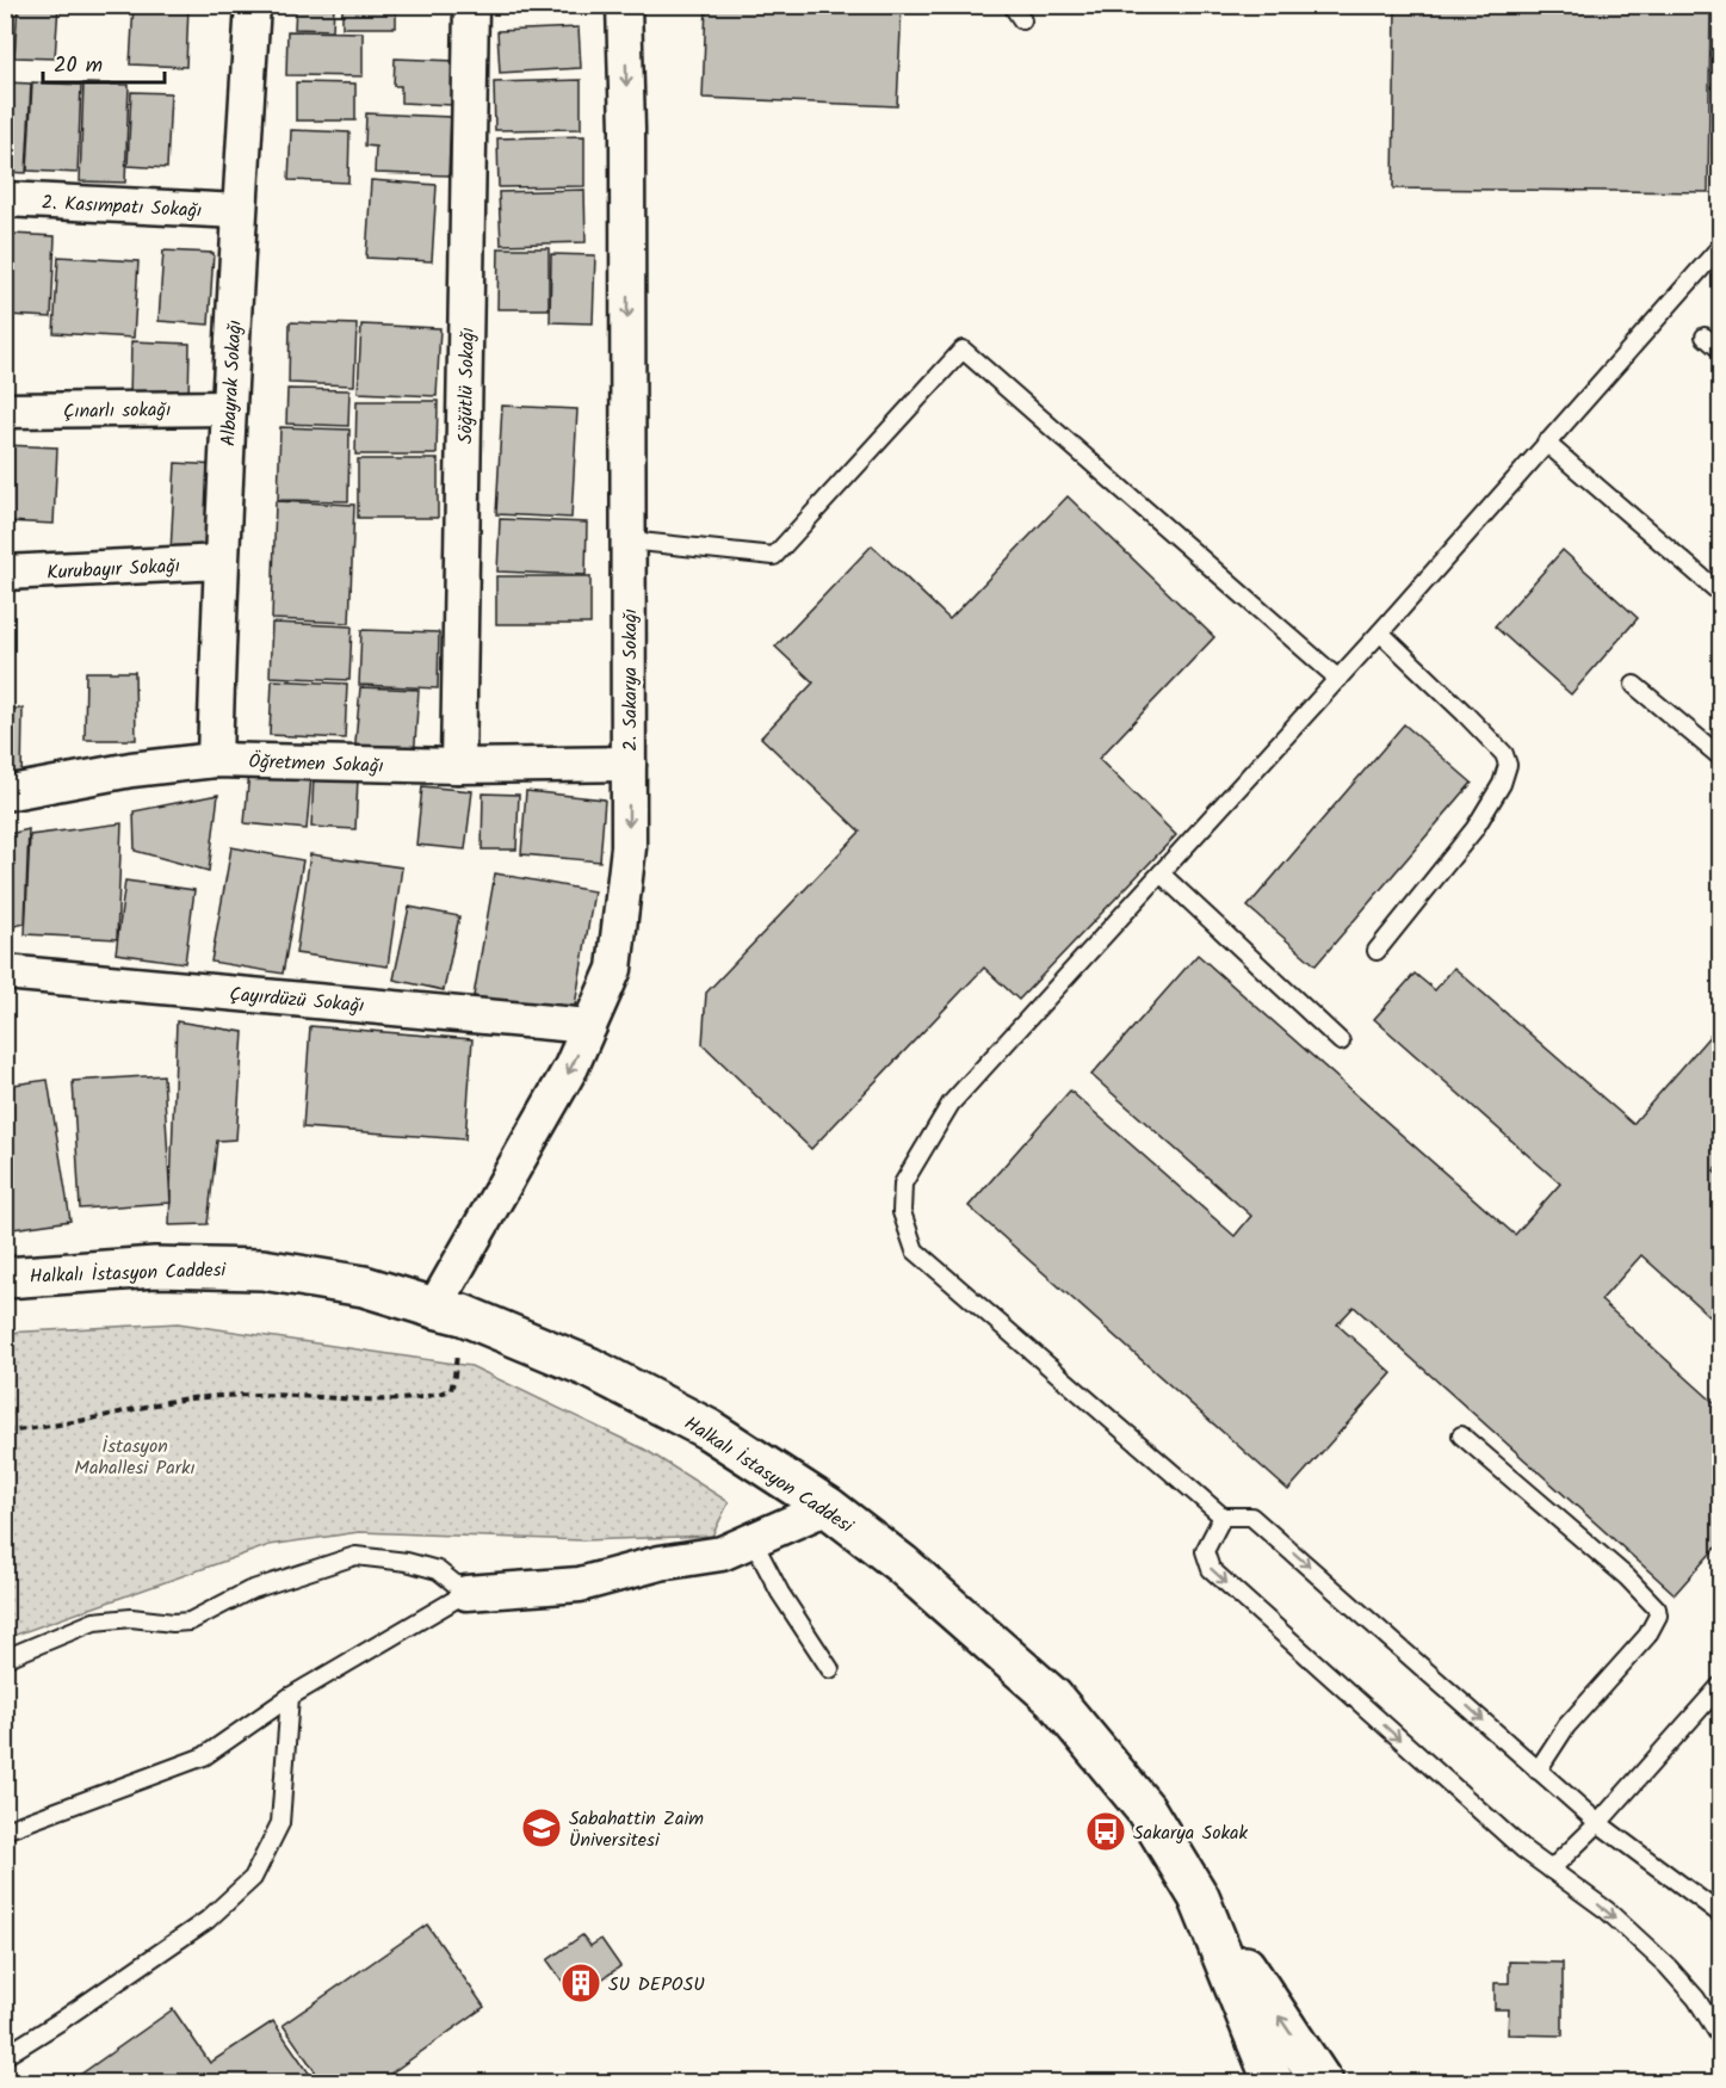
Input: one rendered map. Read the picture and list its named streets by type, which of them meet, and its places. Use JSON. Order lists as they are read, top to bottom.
{
  "streets": {
    "main road": ["Halkalı İstasyon Caddesi"],
    "street": [
      "2. Kasımpatı Sokağı",
      "Albayrak Sokağı",
      "Söğütlü Sokağı",
      "Çınarlı sokağı",
      "Kurubayır Sokağı",
      "2. Sakarya Sokağı",
      "Öğretmen Sokağı",
      "Çayırdüzü Sokağı"
    ]
  },
  "crossings": [
    ["2. Kasımpatı Sokağı", "Albayrak Sokağı"],
    ["Albayrak Sokağı", "Çınarlı sokağı"],
    ["Albayrak Sokağı", "Kurubayır Sokağı"],
    ["Albayrak Sokağı", "Öğretmen Sokağı"],
    ["Söğütlü Sokağı", "Öğretmen Sokağı"],
    ["2. Sakarya Sokağı", "Öğretmen Sokağı"],
    ["2. Sakarya Sokağı", "Çayırdüzü Sokağı"],
    ["2. Sakarya Sokağı", "Halkalı İstasyon Caddesi"]
  ],
  "one_way": ["2. Sakarya Sokağı"],
  "parks": ["İstasyon Mahallesi Parkı"],
  "places": {
    "school or university": ["Sabahattin Zaim Üniversitesi"],
    "bus stop": ["Sakarya Sokak"],
    "building": ["SU DEPOSU"]
  },
  "scale_bar": "20 m"
}
